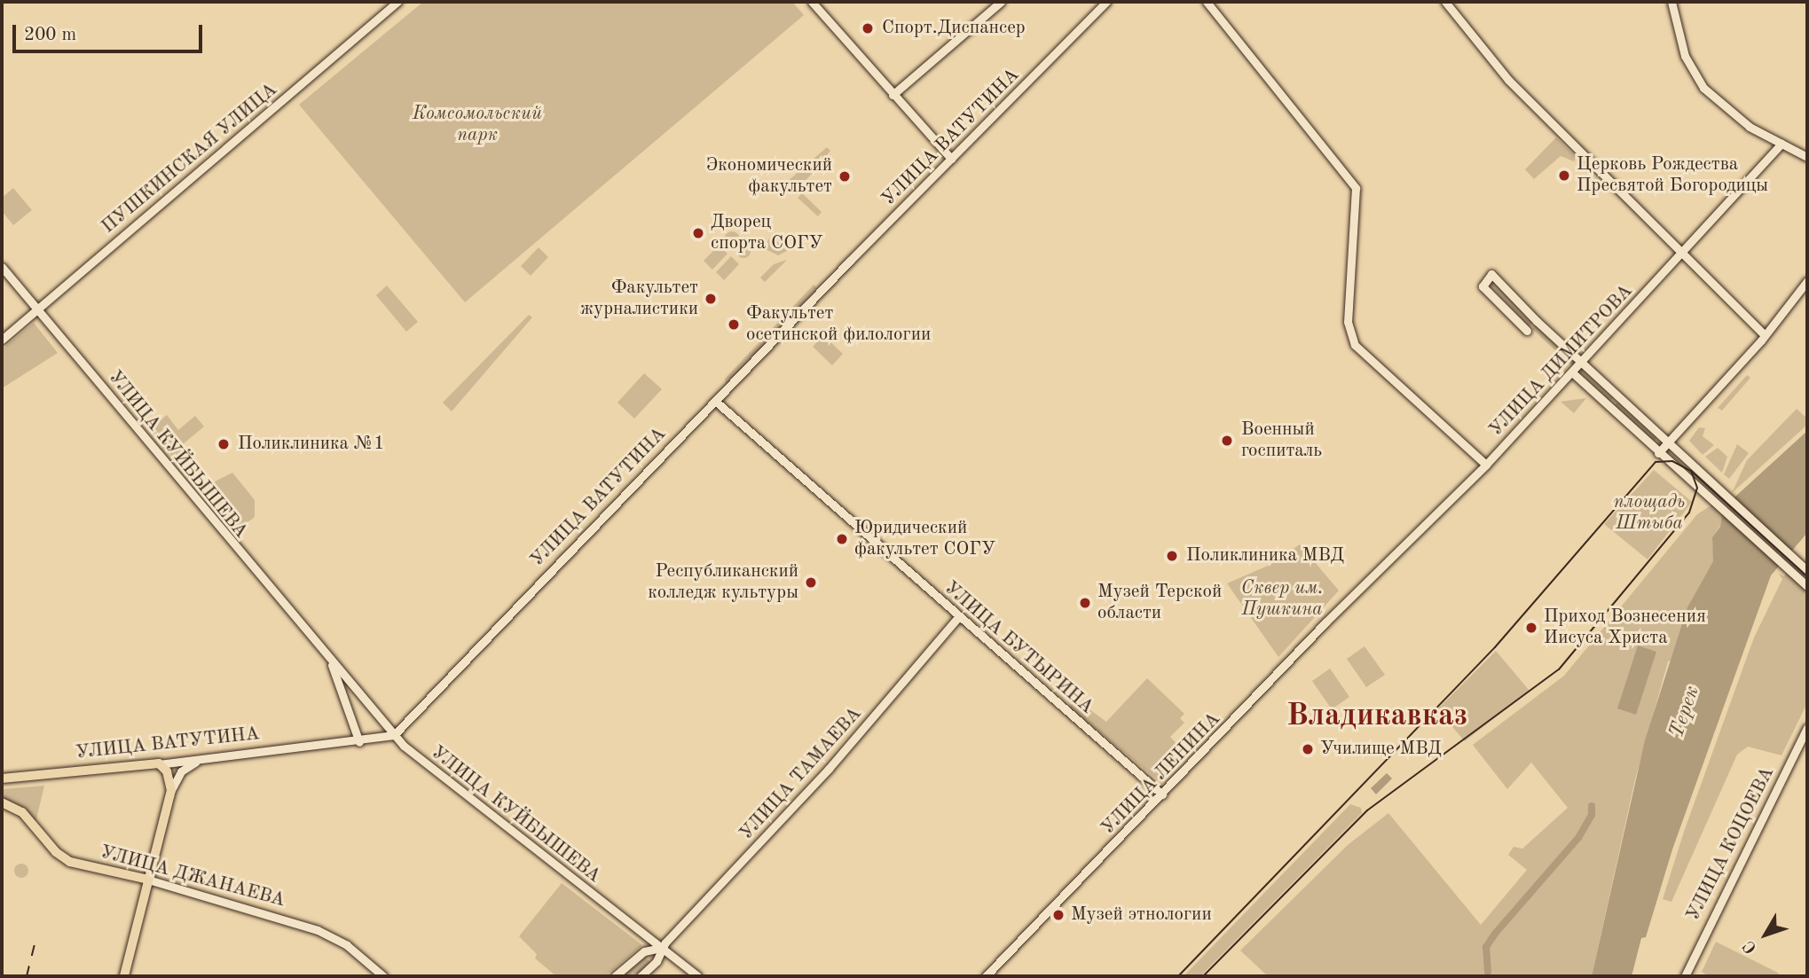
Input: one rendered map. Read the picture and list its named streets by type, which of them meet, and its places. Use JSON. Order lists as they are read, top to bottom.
{
  "streets": {
    "main road": [
      "УЛИЦА ВАТУТИНА",
      "ПУШКИНСКАЯ УЛИЦА",
      "УЛИЦА ДИМИТРОВА",
      "УЛИЦА КУЙБЫШЕВА",
      "УЛИЦА БУТЫРИНА",
      "УЛИЦА ТАМАЕВА",
      "УЛИЦА ЛЕНИНА",
      "УЛИЦА КОЦОЕВА",
      "УЛИЦА ДЖАНАЕВА"
    ]
  },
  "crossings": [
    ["УЛИЦА ВАТУТИНА", "УЛИЦА КУЙБЫШЕВА"],
    ["УЛИЦА ВАТУТИНА", "УЛИЦА БУТЫРИНА"],
    ["ПУШКИНСКАЯ УЛИЦА", "УЛИЦА КУЙБЫШЕВА"],
    ["УЛИЦА ДИМИТРОВА", "УЛИЦА ЛЕНИНА"],
    ["УЛИЦА КУЙБЫШЕВА", "УЛИЦА ТАМАЕВА"],
    ["УЛИЦА БУТЫРИНА", "УЛИЦА ТАМАЕВА"],
    ["УЛИЦА БУТЫРИНА", "УЛИЦА ЛЕНИНА"]
  ],
  "districts": ["Владикавказ"],
  "water": ["Терек"],
  "parks": ["Комсомольский парк", "площадь Штыба", "Сквер им. Пушкина"],
  "places": [
    "Спорт.Диспансер",
    "Церковь Рождества Пресвятой Богородицы",
    "Экономический факультет",
    "Дворец спорта СОГУ",
    "Факультет журналистики",
    "Факультет осетинской филологии",
    "Военный госпиталь",
    "Поликлиника №1",
    "Юридический факультет СОГУ",
    "Поликлиника МВД",
    "Республиканский колледж культуры",
    "Музей Терской области",
    "Приход Вознесения Иисуса Христа",
    "Училище МВД",
    "Музей этнологии"
  ],
  "scale_bar": "200 m",
  "north": "bottom left"
}
